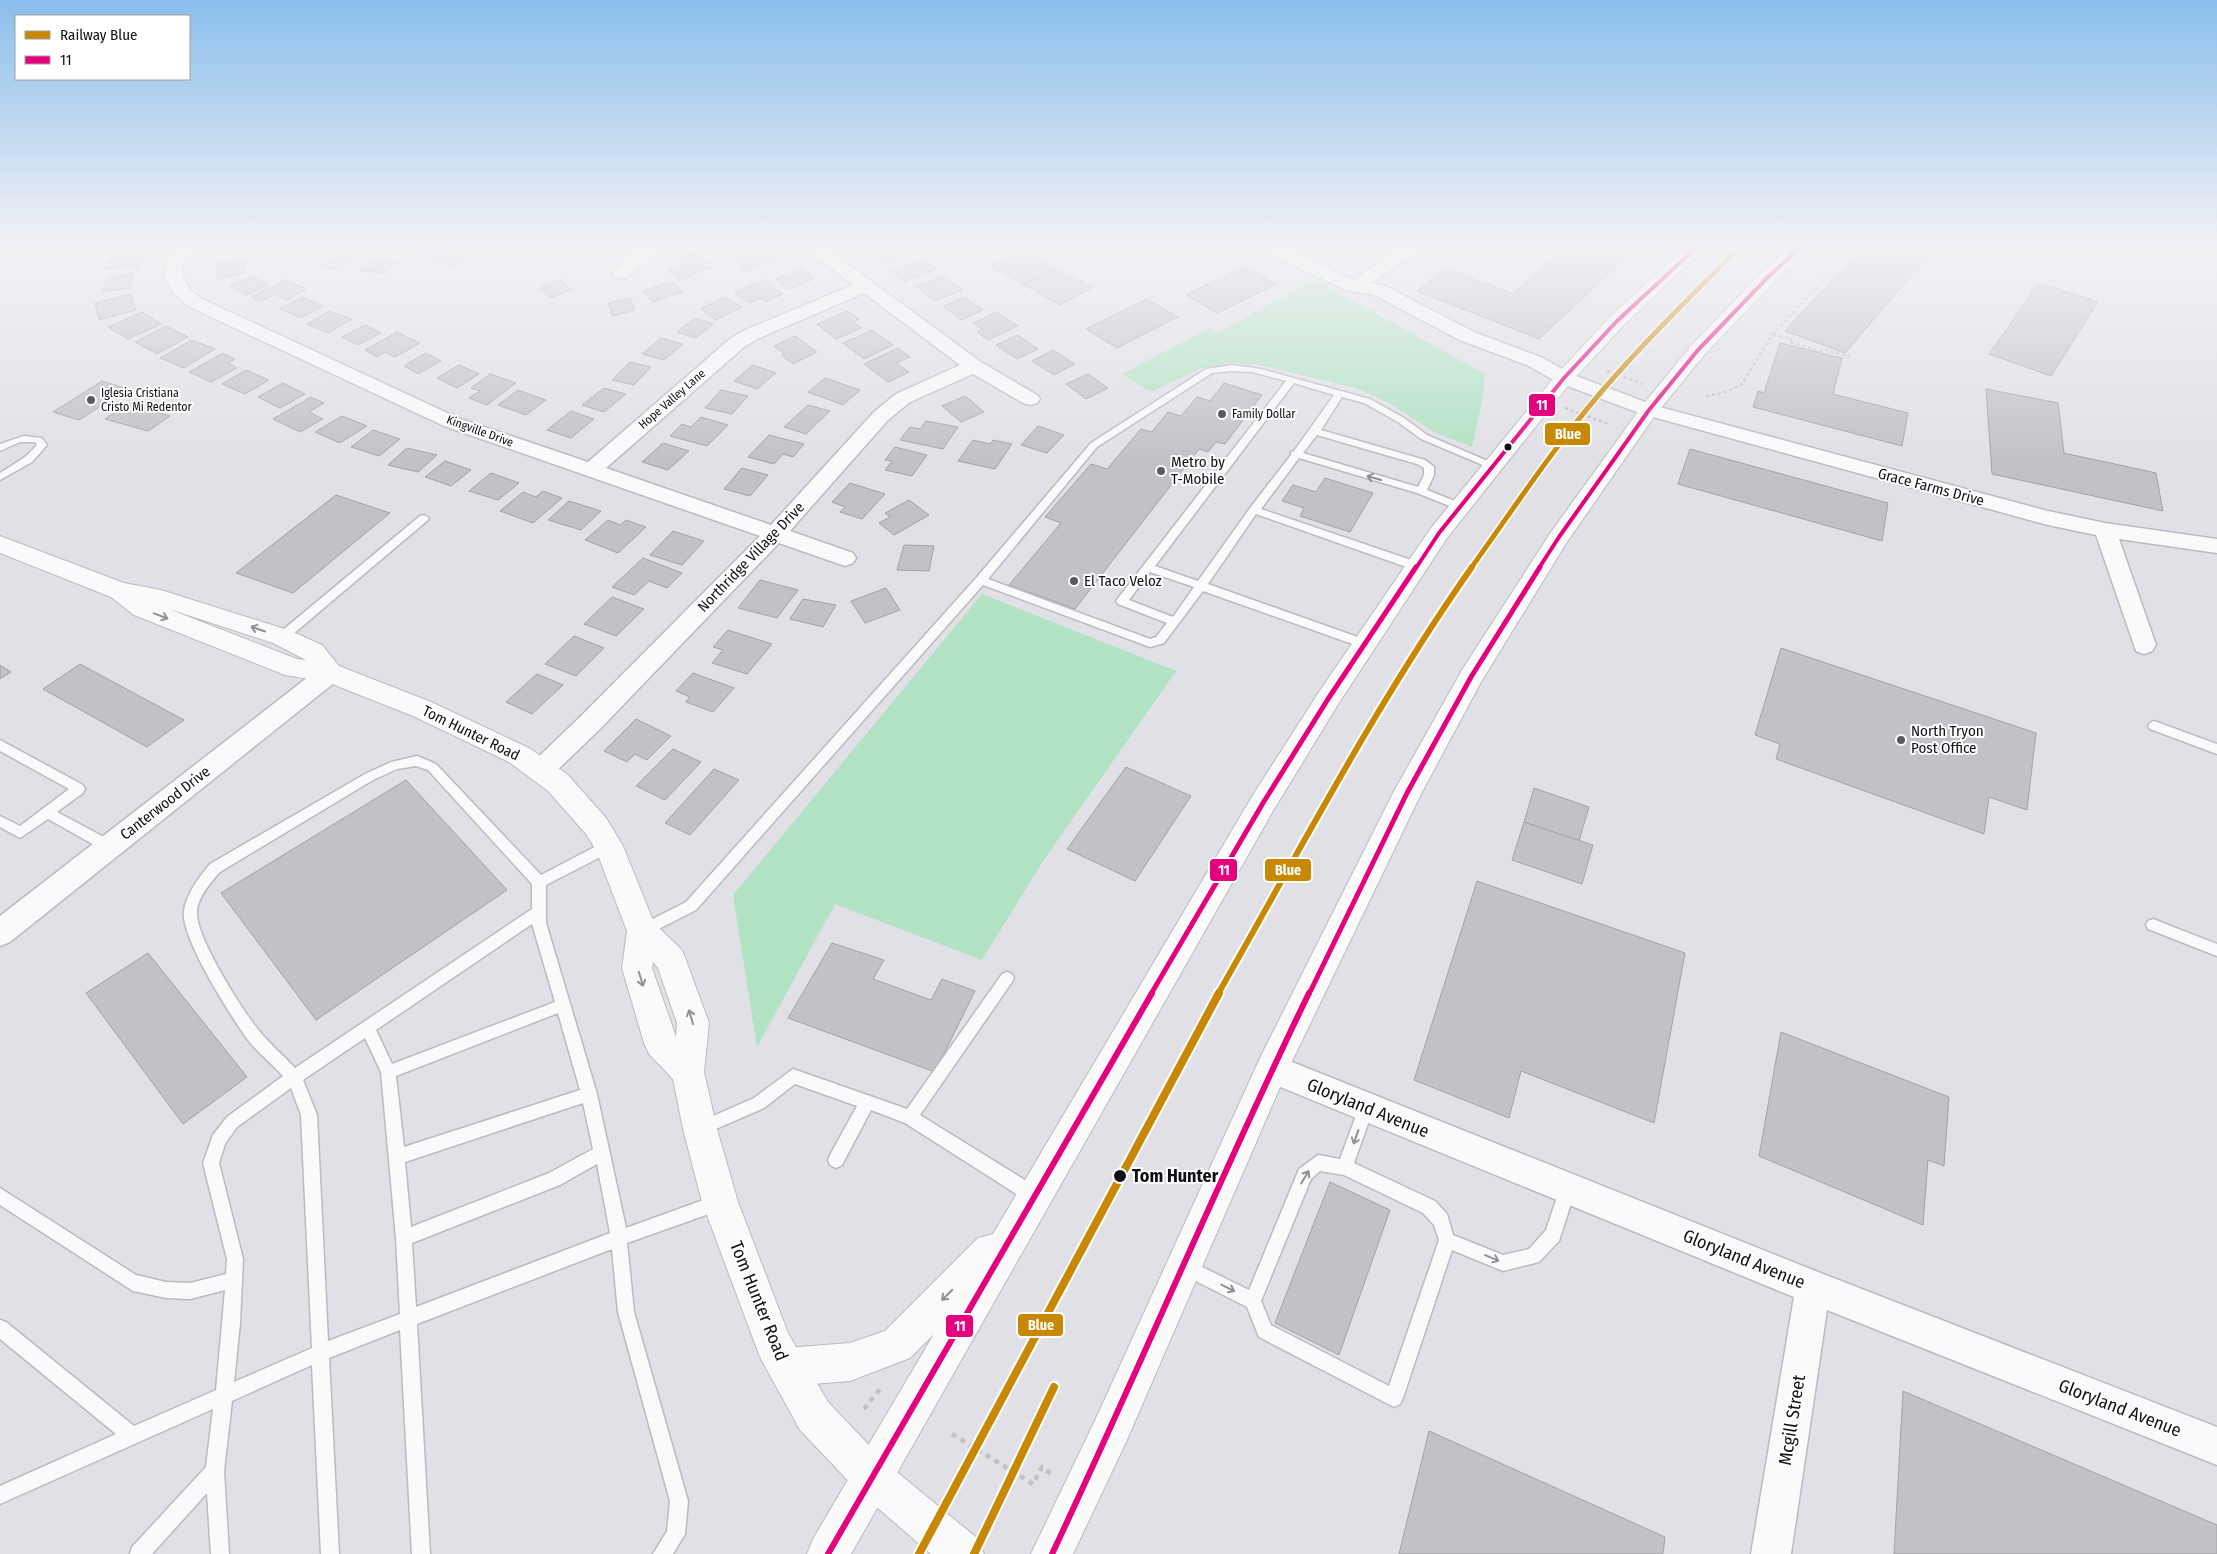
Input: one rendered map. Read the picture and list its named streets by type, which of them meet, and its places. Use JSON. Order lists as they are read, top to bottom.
{
  "streets": {
    "main road": ["Tom Hunter Road"],
    "street": [
      "Hope Valley Lane",
      "Kingville Drive",
      "Grace Farms Drive",
      "Northridge Village Drive",
      "Canterwood Drive",
      "Gloryland Avenue",
      "Mcgill Street"
    ]
  },
  "crossings": [
    ["Hope Valley Lane", "Kingville Drive"],
    ["Kingville Drive", "Northridge Village Drive"],
    ["Northridge Village Drive", "Tom Hunter Road"],
    ["Tom Hunter Road", "Canterwood Drive"],
    ["Gloryland Avenue", "Mcgill Street"]
  ],
  "places": [
    "Iglesia Cristiana Cristo Mi Redentor",
    "Family Dollar",
    "Metro by T-Mobile",
    "El Taco Veloz",
    "North Tryon Post Office",
    "Tom Hunter"
  ],
  "lines": ["rail line Blue", "transit line 11"],
  "legend": ["Railway Blue", "11"]
}
